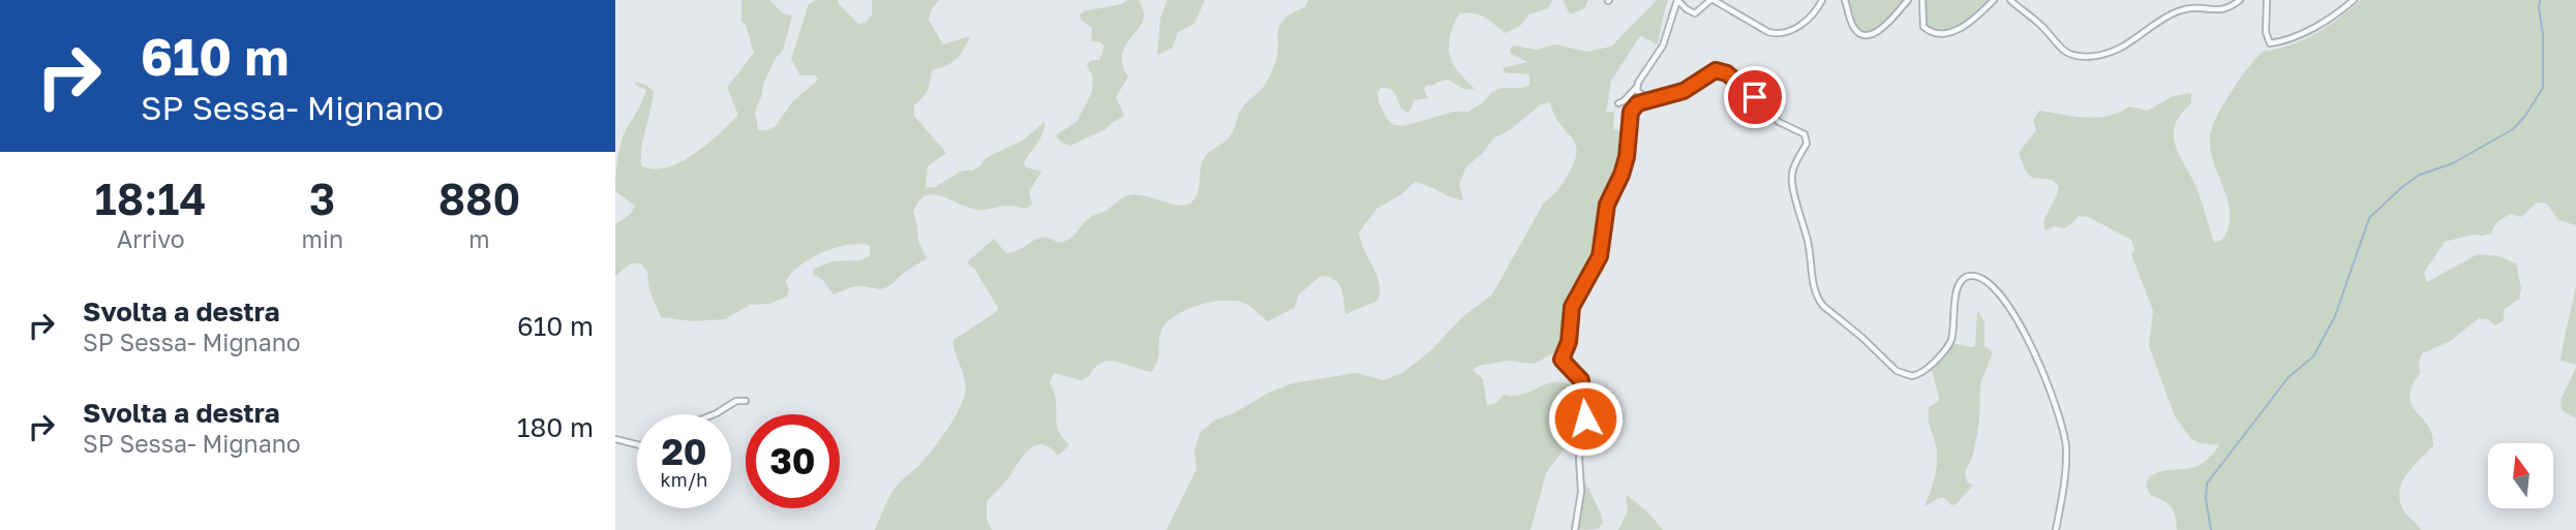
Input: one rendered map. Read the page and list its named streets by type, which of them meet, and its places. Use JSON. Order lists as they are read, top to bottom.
{
  "north": "top",
  "page": {
    "turn": ["610 m", "SP Sessa- Mignano"],
    "eta": [
      "18:14",
      "Arrivo",
      "3",
      "min",
      "880",
      "m"
    ],
    "list": [
      {
        "name": "Svolta a destra",
        "note": "SP Sessa- Mignano",
        "value": "610 m"
      },
      {
        "name": "Svolta a destra",
        "note": "SP Sessa- Mignano",
        "value": "180 m"
      }
    ],
    "speed": "20 km/h",
    "limit": "30"
  }
}
